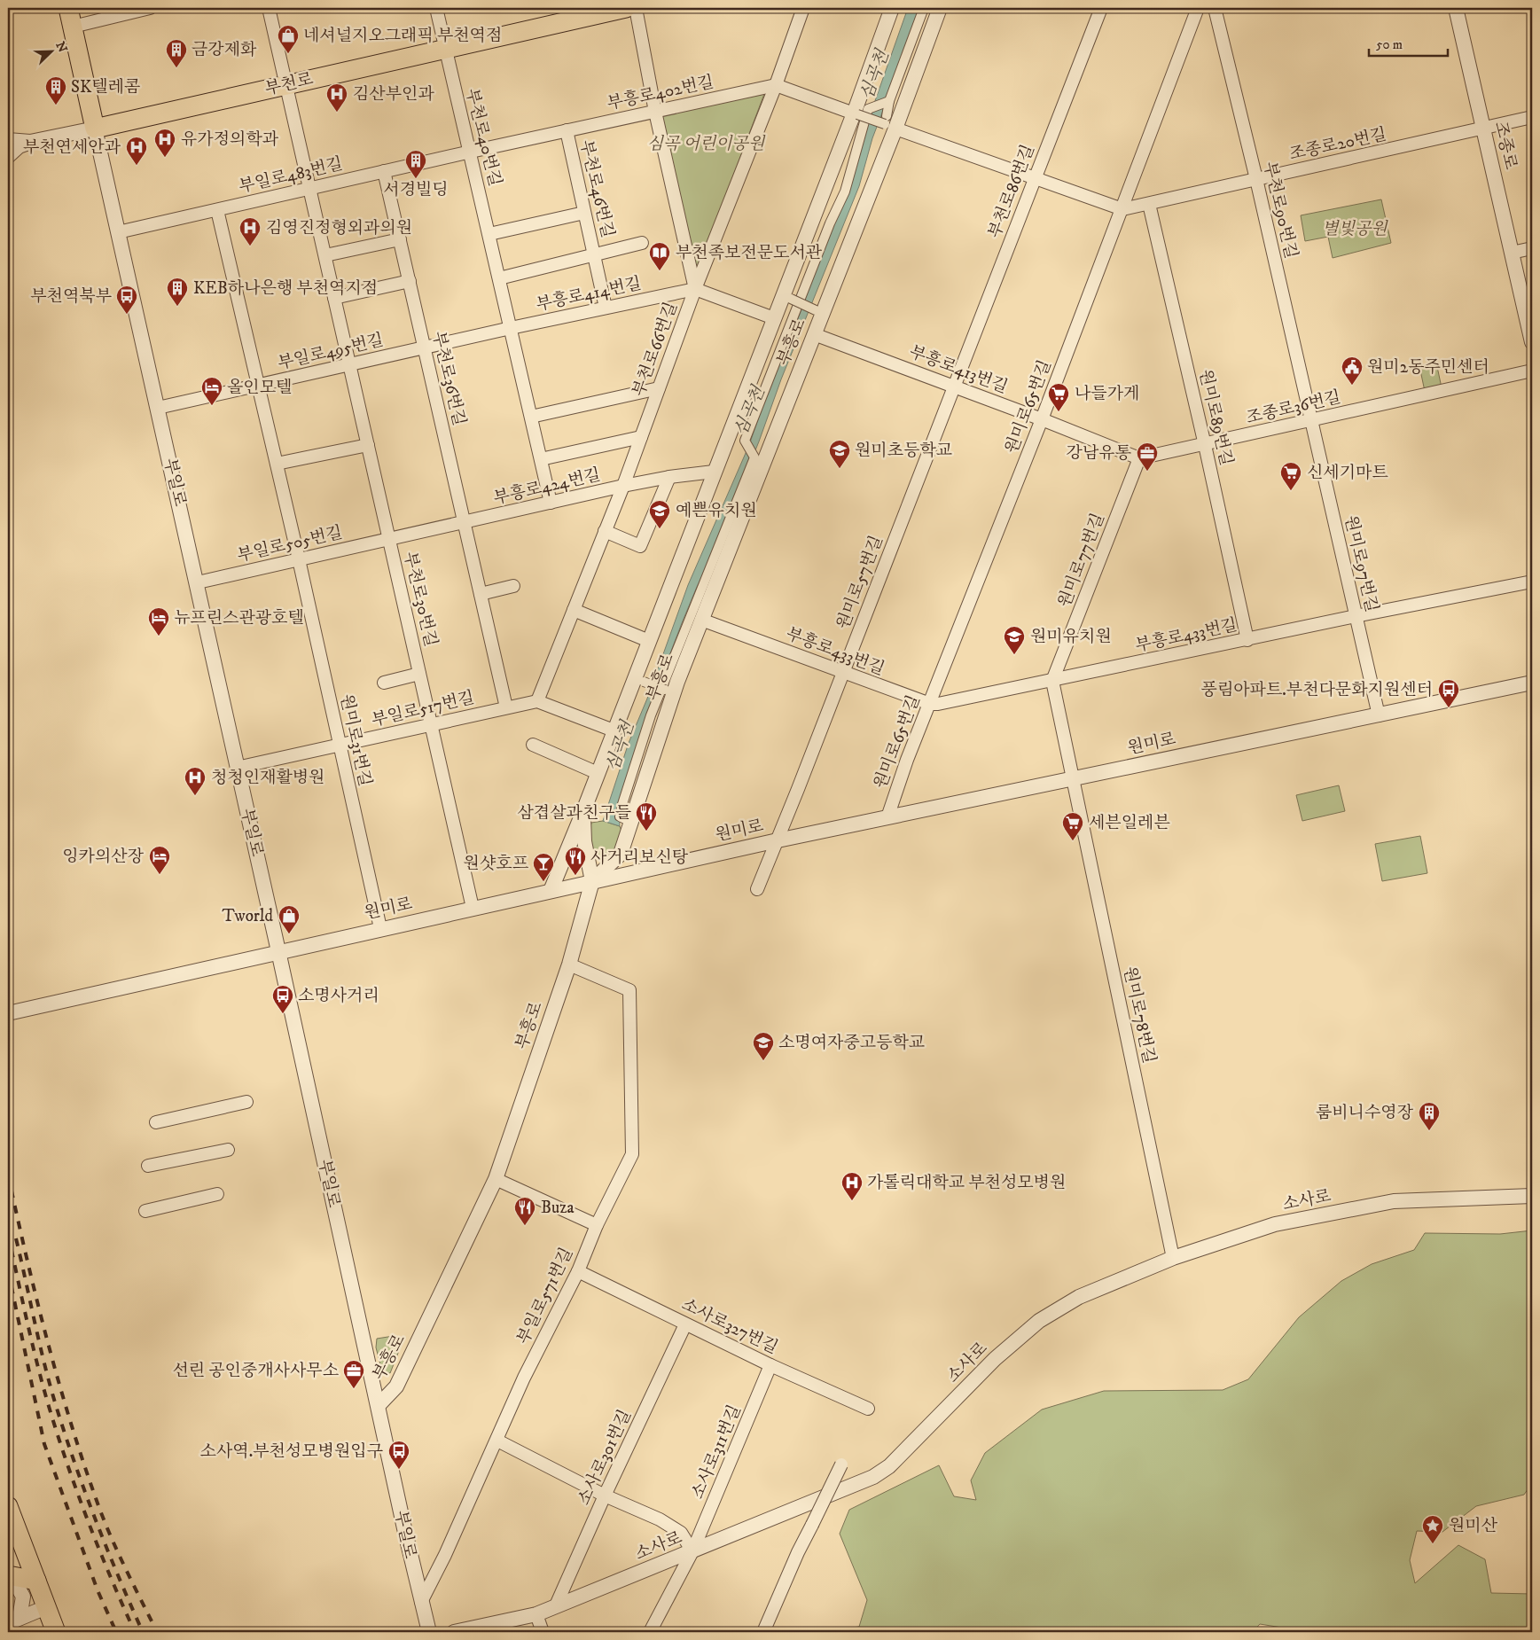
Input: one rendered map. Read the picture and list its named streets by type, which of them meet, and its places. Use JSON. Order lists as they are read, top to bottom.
{
  "streets": {
    "main road": ["부천로", "부일로"],
    "street": [
      "부흥로402번길",
      "부천로40번길",
      "조종로20번길",
      "조종로",
      "부일로483번길",
      "부천로46번길",
      "부천로86번길",
      "부천로90번길",
      "부흥로414번길",
      "부흥로",
      "부천로66번길",
      "부일로495번길",
      "부흥로413번길",
      "부천로36번길",
      "원미로65번길",
      "조종로36번길",
      "원미로89번길",
      "부흥로424번길",
      "부일로505번길",
      "원미로77번길",
      "원미로97번길",
      "원미로57번길",
      "부천로30번길",
      "부흥로433번길",
      "부일로517번길",
      "원미로31번길",
      "원미로",
      "원미로78번길",
      "소사로",
      "부일로571번길",
      "소사로327번길",
      "소사로311번길",
      "소사로301번길"
    ]
  },
  "crossings": [
    ["부천로", "부천로40번길"],
    ["부천로", "부일로"],
    ["부천로", "부천로30번길"],
    ["부흥로402번길", "부천로40번길"],
    ["부흥로402번길", "부일로483번길"],
    ["부흥로402번길", "부천로46번길"],
    ["부흥로402번길", "부천로66번길"],
    ["부천로40번길", "부일로483번길"],
    ["부천로40번길", "부흥로414번길"],
    ["부천로40번길", "부일로495번길"],
    ["부천로40번길", "부흥로424번길"],
    ["조종로20번길", "조종로"],
    ["조종로20번길", "부천로90번길"],
    ["조종로20번길", "원미로65번길"],
    ["조종로20번길", "원미로89번길"],
    ["부일로483번길", "부천로36번길"],
    ["부일로483번길", "부일로"],
    ["부일로483번길", "부천로30번길"],
    ["부일로483번길", "원미로31번길"],
    ["부천로46번길", "부흥로414번길"],
    ["부천로86번길", "부흥로413번길"],
    ["부천로86번길", "원미로57번길"],
    ["부천로90번길", "조종로36번길"],
    ["부천로90번길", "원미로97번길"],
    ["부흥로414번길", "부천로66번길"],
    ["부흥로414번길", "부일로495번길"],
    ["부흥로", "부흥로413번길"],
    ["부흥로", "부일로"],
    ["부흥로", "부흥로424번길"],
    ["부흥로", "부흥로433번길"],
    ["부흥로", "원미로"],
    ["부흥로", "부일로571번길"],
    ["부천로66번길", "부흥로424번길"],
    ["부천로66번길", "부일로517번길"],
    ["부일로495번길", "부천로36번길"],
    ["부일로495번길", "부일로"],
    ["부일로495번길", "부천로30번길"],
    ["부일로495번길", "원미로31번길"],
    ["부흥로413번길", "원미로65번길"],
    ["부흥로413번길", "조종로36번길"],
    ["부흥로413번길", "원미로77번길"],
    ["부흥로413번길", "원미로57번길"],
    ["부천로36번길", "부흥로424번길"],
    ["부천로36번길", "부일로517번길"],
    ["원미로65번길", "부흥로433번길"],
    ["원미로65번길", "원미로"],
    ["조종로36번길", "원미로89번길"],
    ["조종로36번길", "원미로77번길"],
    ["조종로36번길", "원미로97번길"],
    ["원미로89번길", "부흥로433번길"],
    ["부일로", "부일로505번길"],
    ["부일로", "부일로517번길"],
    ["부일로", "원미로"],
    ["부일로", "부일로571번길"],
    ["부흥로424번길", "부일로505번길"],
    ["부흥로424번길", "부천로30번길"],
    ["부일로505번길", "부천로30번길"],
    ["부일로505번길", "원미로31번길"],
    ["원미로77번길", "부흥로433번길"],
    ["원미로97번길", "부흥로433번길"],
    ["원미로97번길", "원미로"],
    ["원미로57번길", "부흥로433번길"],
    ["원미로57번길", "원미로"],
    ["부천로30번길", "부일로517번길"],
    ["부천로30번길", "원미로"],
    ["부일로517번길", "원미로31번길"],
    ["원미로31번길", "원미로"],
    ["원미로", "원미로78번길"],
    ["원미로78번길", "소사로"],
    ["소사로", "소사로311번길"],
    ["소사로", "소사로301번길"],
    ["부일로571번길", "소사로327번길"],
    ["소사로327번길", "소사로311번길"],
    ["소사로327번길", "소사로301번길"]
  ],
  "water": ["심곡천"],
  "parks": ["심곡 어린이공원", "별빛공원"],
  "places": {
    "shop": ["네셔널지오그래픽 부천역점", "Tworld"],
    "building": [
      "금강제화",
      "SK텔레콤",
      "서경빌딩",
      "KEB하나은행 부천역지점",
      "룸비니수영장"
    ],
    "hospital": [
      "김산부인과",
      "유가정의학과",
      "부천연세안과",
      "김영진정형외과의원",
      "청청인재활병원",
      "가톨릭대학교 부천성모병원"
    ],
    "library": ["부천족보전문도서관"],
    "bus stop": [
      "부천역북부",
      "풍림아파트.부천다문화지원센터",
      "소명사거리",
      "소사역.부천성모병원입구"
    ],
    "public building": ["원미2동주민센터"],
    "hotel": ["올인모텔", "뉴프린스관광호텔", "잉카의산장"],
    "supermarket": ["나들가게", "신세기마트", "세븐일레븐"],
    "school or university": [
      "원미초등학교",
      "예쁜유치원",
      "원미유치원",
      "소명여자중고등학교"
    ],
    "office": ["강남유통", "선린 공인중개사사무소"],
    "restaurant": ["삼겹살과친구들", "사거리보신탕", "Buza"],
    "bar": ["원샷호프"],
    "place": ["원미산"]
  },
  "scale_bar": "50 m",
  "north": "top right"
}
